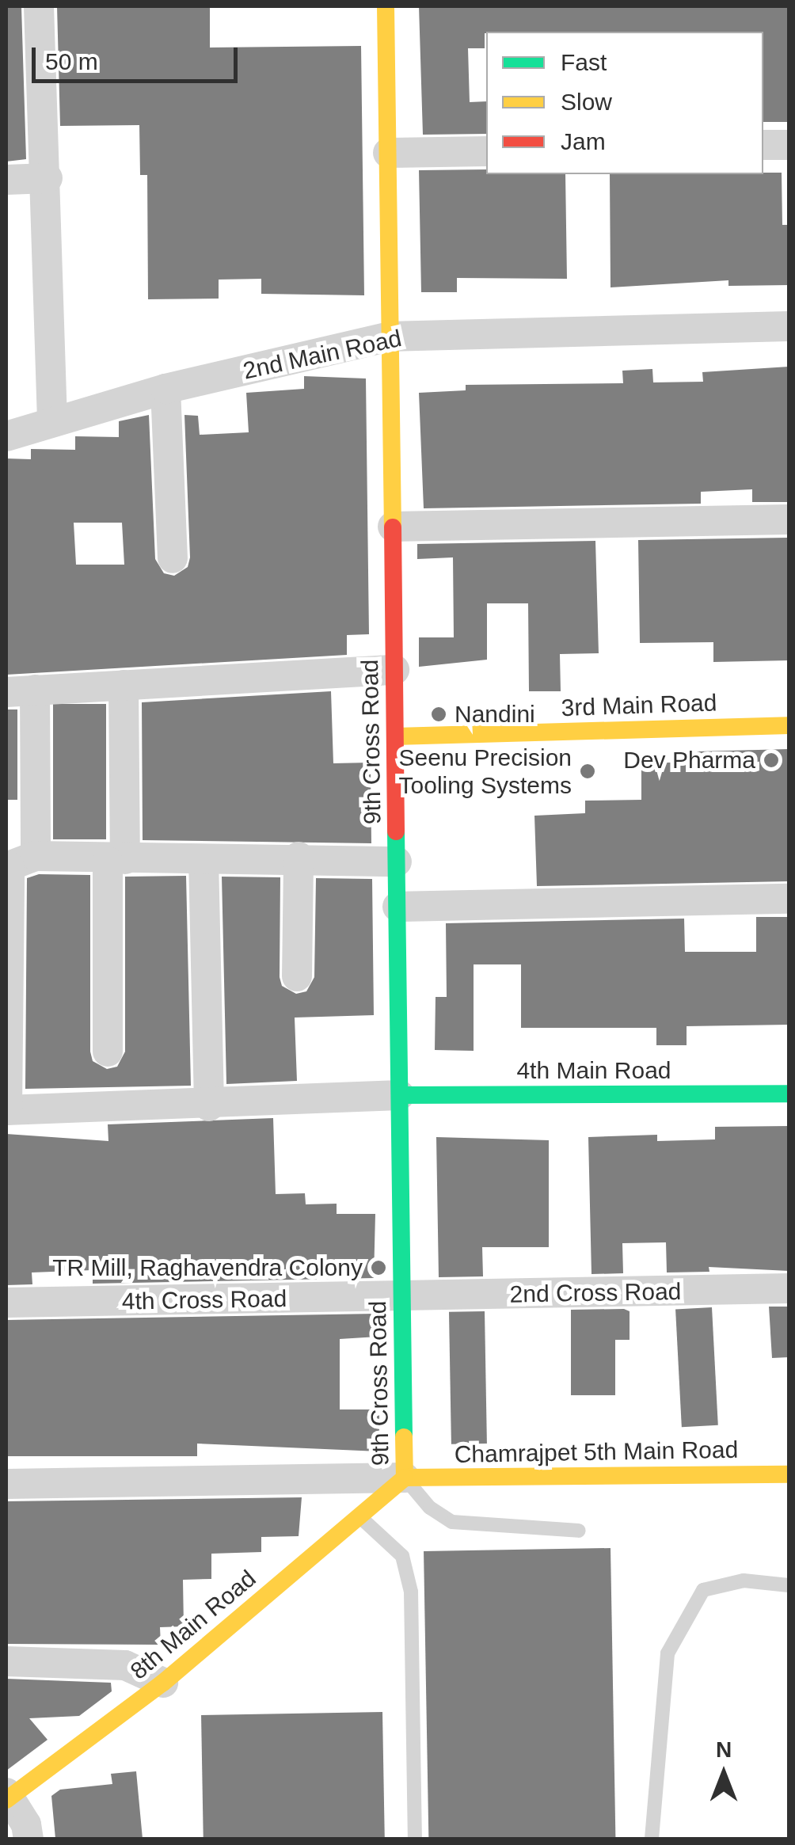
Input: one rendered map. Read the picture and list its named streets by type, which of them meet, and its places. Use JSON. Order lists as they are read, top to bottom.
{
  "streets": {
    "main road": [
      "3rd Main Road",
      "9th Cross Road",
      "4th Main Road",
      "Chamrajpet 5th Main Road",
      "8th Main Road"
    ],
    "street": ["2nd Main Road", "2nd Cross Road", "4th Cross Road"]
  },
  "crossings": [
    ["2nd Main Road", "9th Cross Road"],
    ["3rd Main Road", "9th Cross Road"],
    ["9th Cross Road", "4th Main Road"],
    ["9th Cross Road", "2nd Cross Road"],
    ["9th Cross Road", "4th Cross Road"],
    ["9th Cross Road", "Chamrajpet 5th Main Road"],
    ["9th Cross Road", "8th Main Road"],
    ["2nd Cross Road", "4th Cross Road"],
    ["Chamrajpet 5th Main Road", "8th Main Road"]
  ],
  "places": [
    "Nandini",
    "Dev Pharma",
    "Seenu Precision Tooling Systems",
    "TR Mill, Raghavendra Colony"
  ],
  "legend": ["Fast", "Slow", "Jam"],
  "scale_bar": "50 m",
  "north": "top"
}
